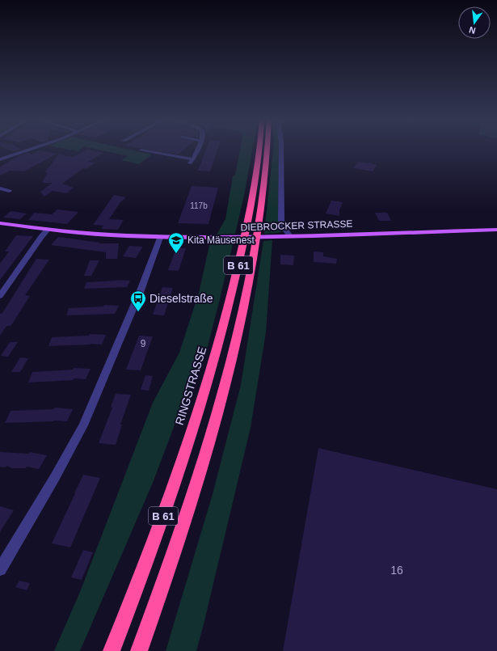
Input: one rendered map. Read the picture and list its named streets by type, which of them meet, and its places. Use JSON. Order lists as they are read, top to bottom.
{
  "streets": {
    "highway": ["B 61", "RINGSTRASSE"],
    "main road": ["DIEBROCKER STRASSE"]
  },
  "places": {
    "school or university": ["Kita Mäusenest"],
    "bus stop": ["Dieselstraße"]
  },
  "house_numbers": ["117b", "9", "16"],
  "north": "bottom"
}
